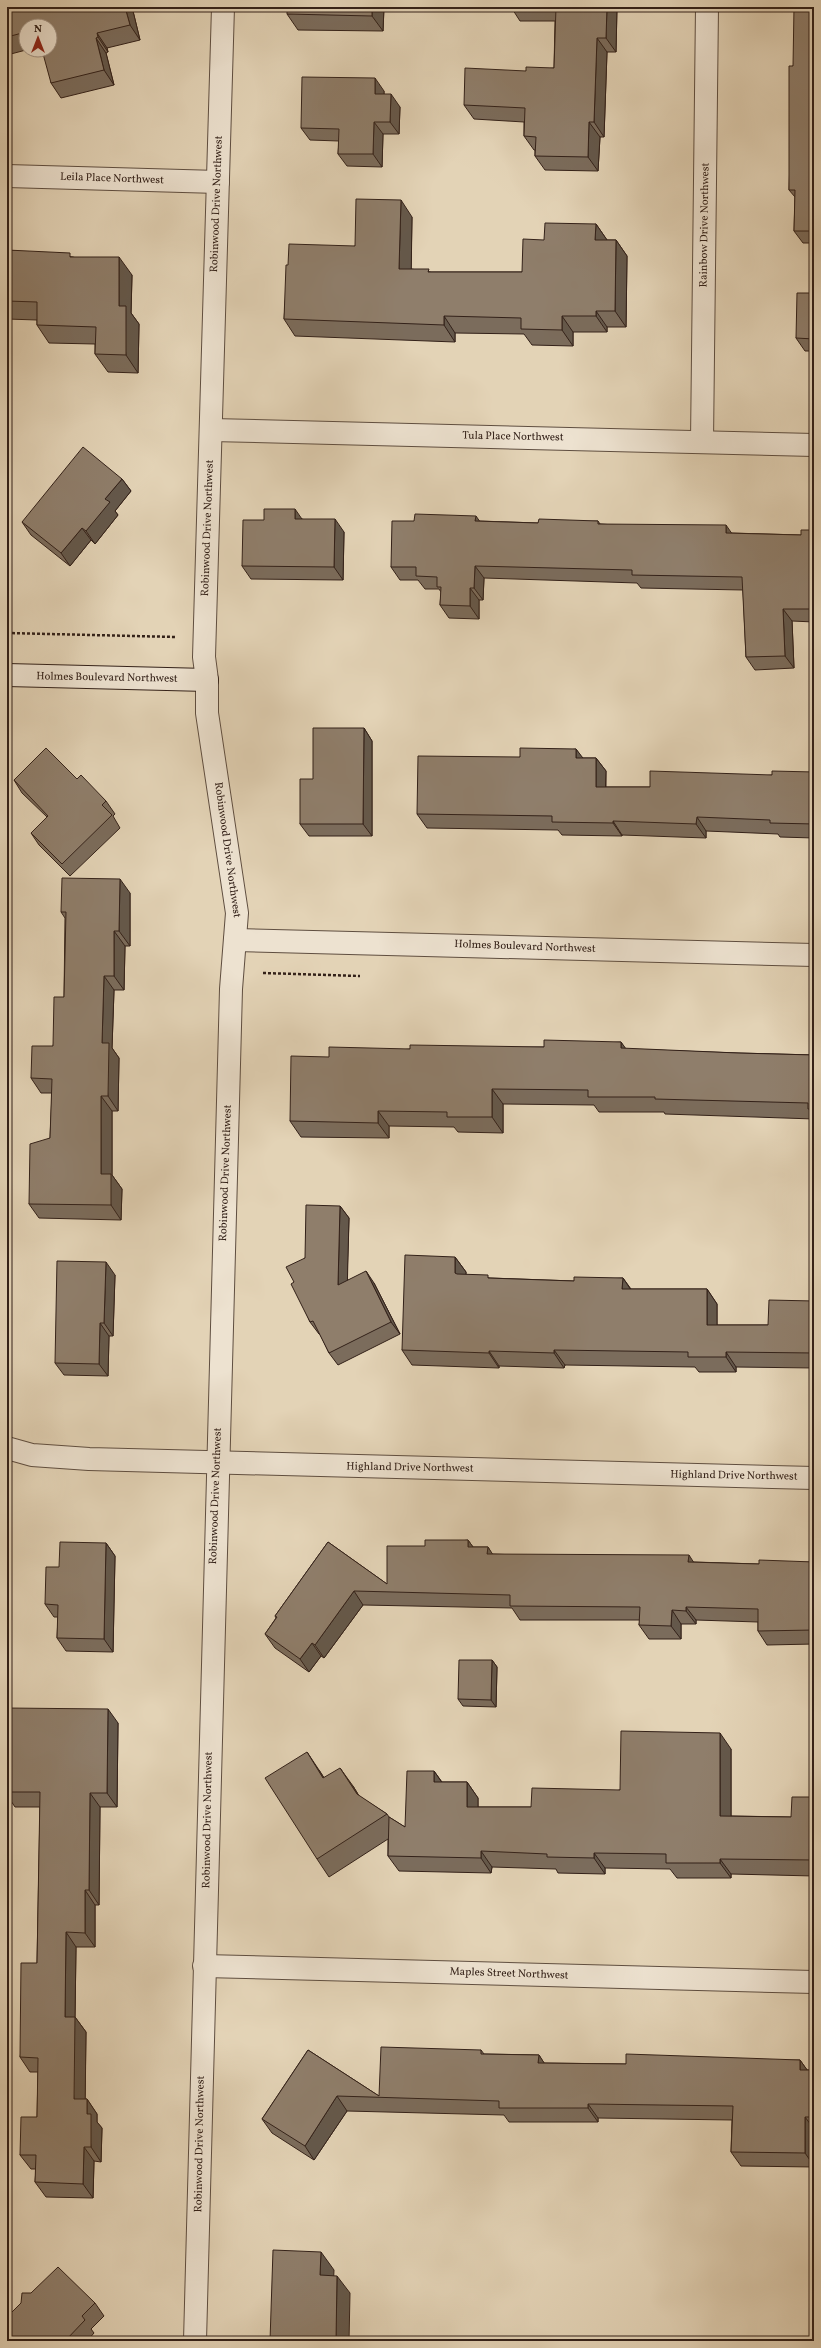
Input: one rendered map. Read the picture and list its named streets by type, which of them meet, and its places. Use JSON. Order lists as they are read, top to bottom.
{
  "streets": {
    "street": [
      "Leila Place Northwest",
      "Robinwood Drive Northwest",
      "Rainbow Drive Northwest",
      "Tula Place Northwest",
      "Holmes Boulevard Northwest",
      "Highland Drive Northwest",
      "Maples Street Northwest"
    ]
  },
  "crossings": [
    ["Leila Place Northwest", "Robinwood Drive Northwest"],
    ["Robinwood Drive Northwest", "Tula Place Northwest"],
    ["Robinwood Drive Northwest", "Holmes Boulevard Northwest"],
    ["Robinwood Drive Northwest", "Highland Drive Northwest"],
    ["Robinwood Drive Northwest", "Maples Street Northwest"],
    ["Rainbow Drive Northwest", "Tula Place Northwest"]
  ],
  "north": "top"
}
